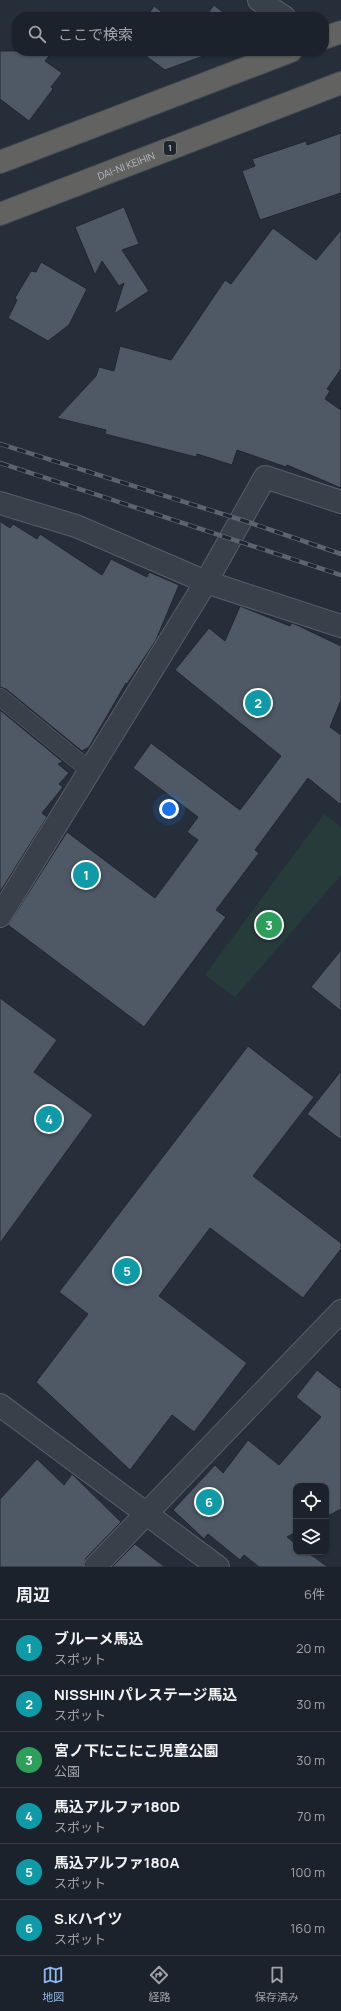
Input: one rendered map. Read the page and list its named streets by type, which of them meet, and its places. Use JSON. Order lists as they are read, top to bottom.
{
  "streets": {
    "highway": ["1", "DAI-NI KEIHIN"]
  },
  "page": {
    "search": "ここで検索",
    "pins": [
      "2",
      "1",
      "3",
      "4",
      "5",
      "6"
    ],
    "heading": ["周辺", "6件"],
    "list": [
      {
        "mark": "1",
        "name": "ブルーメ馬込",
        "note": "スポット",
        "value": "20 m"
      },
      {
        "mark": "2",
        "name": "NISSHIN パレステージ馬込",
        "note": "スポット",
        "value": "30 m"
      },
      {
        "mark": "3",
        "name": "宮ノ下にこにこ児童公園",
        "note": "公園",
        "value": "30 m"
      },
      {
        "mark": "4",
        "name": "馬込アルファ180D",
        "note": "スポット",
        "value": "70 m"
      },
      {
        "mark": "5",
        "name": "馬込アルファ180A",
        "note": "スポット",
        "value": "100 m"
      },
      {
        "mark": "6",
        "name": "S.Kハイツ",
        "note": "スポット",
        "value": "160 m"
      }
    ],
    "nav": ["地図", "経路", "保存済み"]
  }
}
